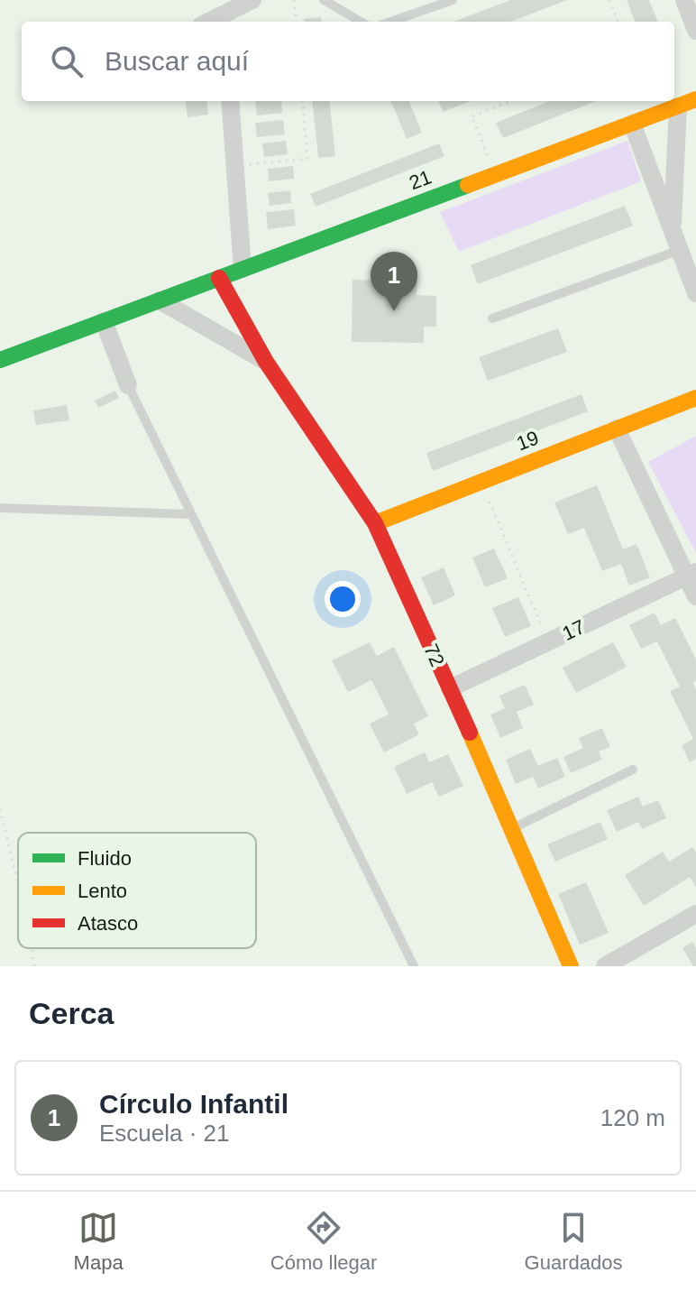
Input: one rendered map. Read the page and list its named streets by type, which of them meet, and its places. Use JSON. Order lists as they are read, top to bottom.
{
  "streets": {
    "street": [
      "21",
      "19",
      "17",
      "72"
    ]
  },
  "crossings": [
    ["21", "72"],
    ["19", "72"],
    ["17", "72"]
  ],
  "legend": ["Fluido", "Lento", "Atasco"],
  "page": {
    "search": "Buscar aquí",
    "pins": "1",
    "heading": "Cerca",
    "list": [
      {
        "mark": "1",
        "name": "Círculo Infantil",
        "note": "Escuela · 21",
        "value": "120 m"
      }
    ],
    "nav": ["Mapa", "Cómo llegar", "Guardados"]
  }
}
